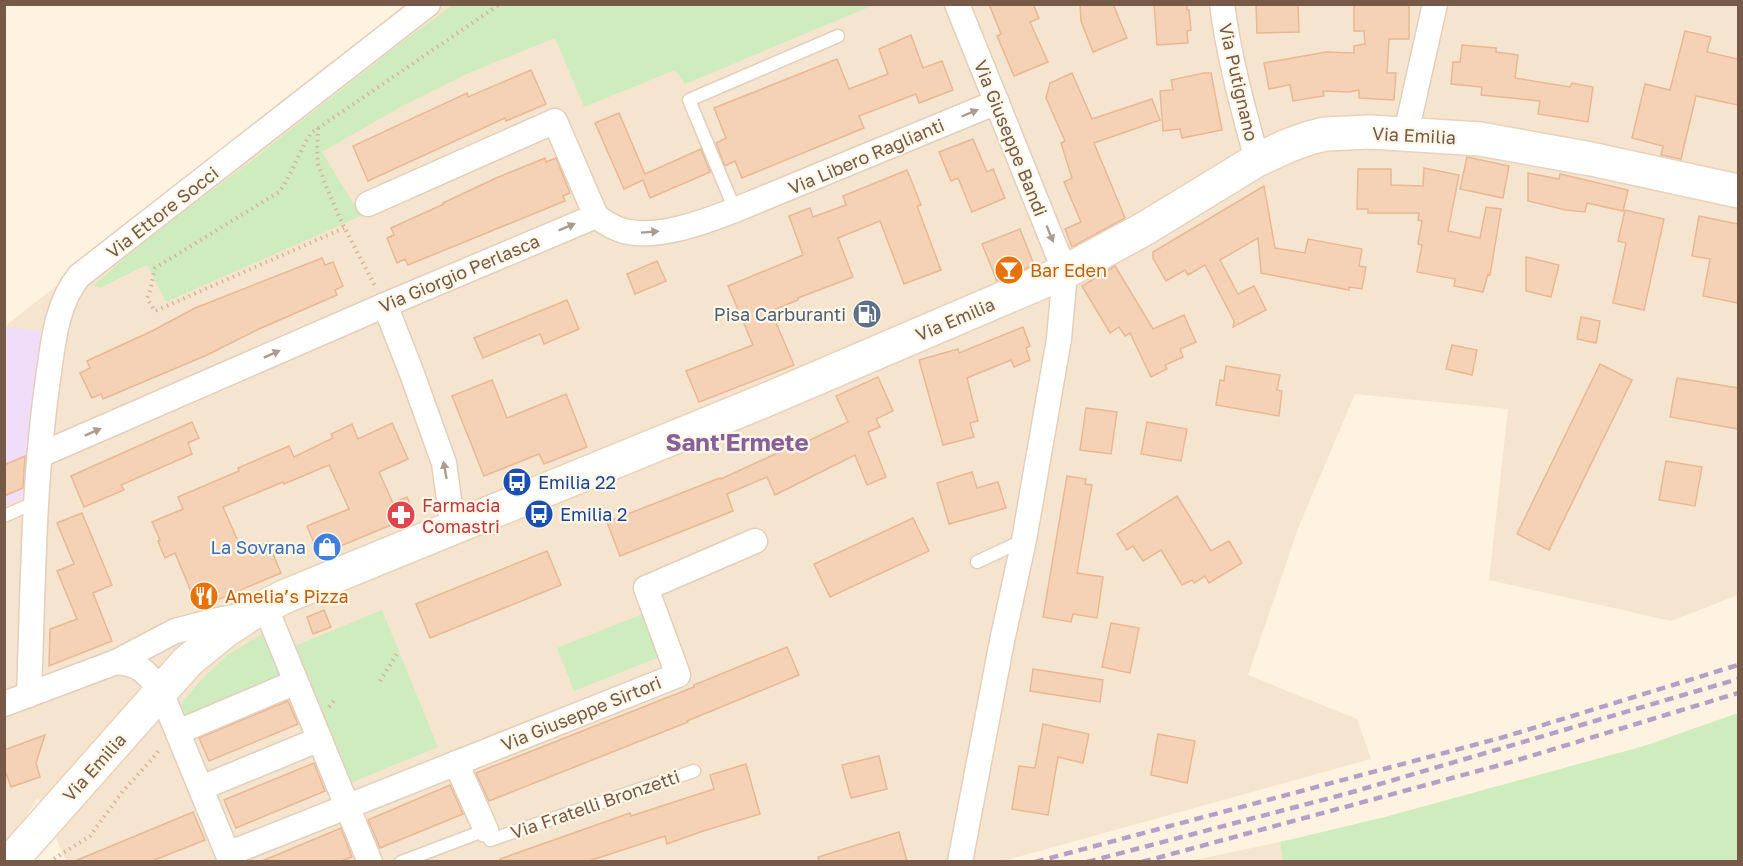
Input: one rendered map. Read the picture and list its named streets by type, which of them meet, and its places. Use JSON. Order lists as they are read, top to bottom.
{
  "streets": {
    "main road": ["Via Emilia"],
    "street": [
      "Via Putignano",
      "Via Giuseppe Bandi",
      "Via Libero Raglianti",
      "Via Ettore Socci",
      "Via Giorgio Perlasca",
      "Via Giuseppe Sirtori"
    ],
    "lane": ["Via Fratelli Bronzetti"]
  },
  "crossings": [
    ["Via Putignano", "Via Emilia"],
    ["Via Emilia", "Via Giuseppe Bandi"],
    ["Via Emilia", "Via Ettore Socci"],
    ["Via Giuseppe Bandi", "Via Libero Raglianti"],
    ["Via Libero Raglianti", "Via Giorgio Perlasca"],
    ["Via Ettore Socci", "Via Giorgio Perlasca"]
  ],
  "one_way": ["Via Giuseppe Bandi", "Via Libero Raglianti", "Via Giorgio Perlasca"],
  "districts": ["Sant'Ermete"],
  "places": {
    "bar": ["Bar Eden"],
    "fuel station": ["Pisa Carburanti"],
    "bus stop": ["Emilia 22", "Emilia 2"],
    "pharmacy": ["Farmacia Comastri"],
    "shop": ["La Sovrana"],
    "restaurant": ["Amelia’s Pizza"]
  }
}
